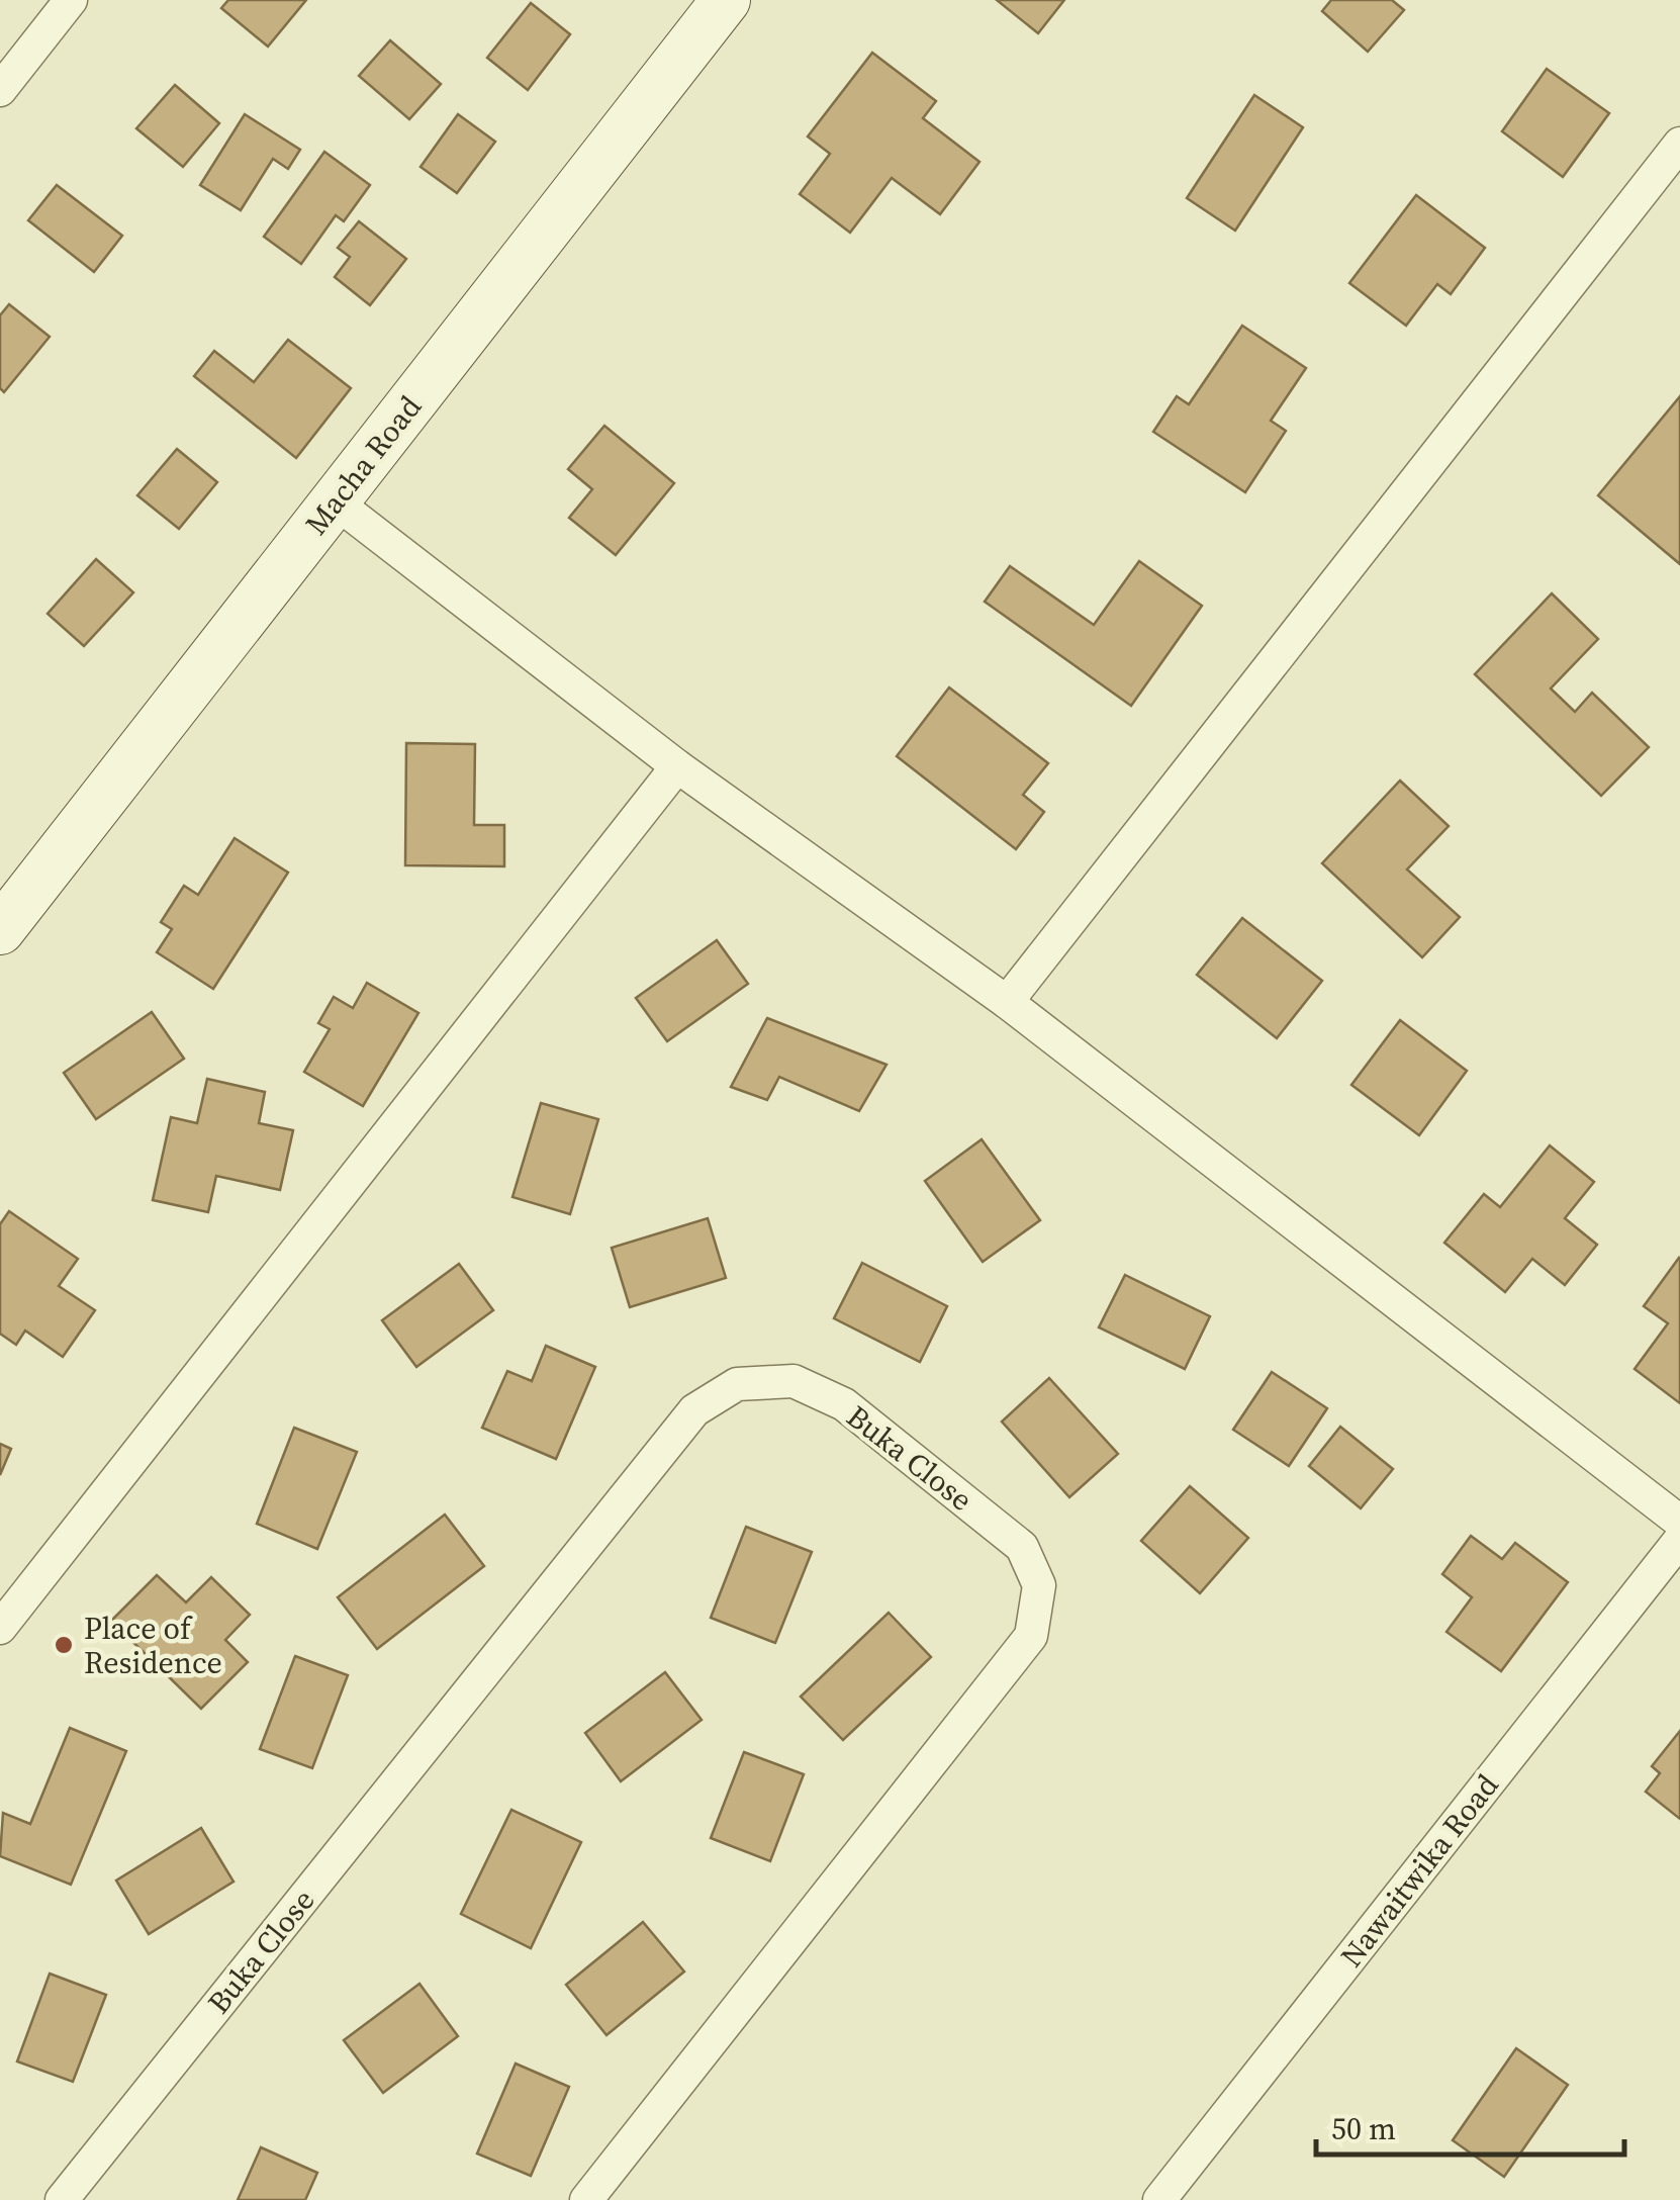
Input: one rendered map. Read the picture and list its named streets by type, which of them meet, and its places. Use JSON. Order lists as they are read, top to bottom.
{
  "streets": {
    "main road": ["Macha Road"],
    "street": ["Buka Close", "Nawaitwika Road"]
  },
  "places": ["Place of Residence"],
  "scale_bar": "50 m"
}
